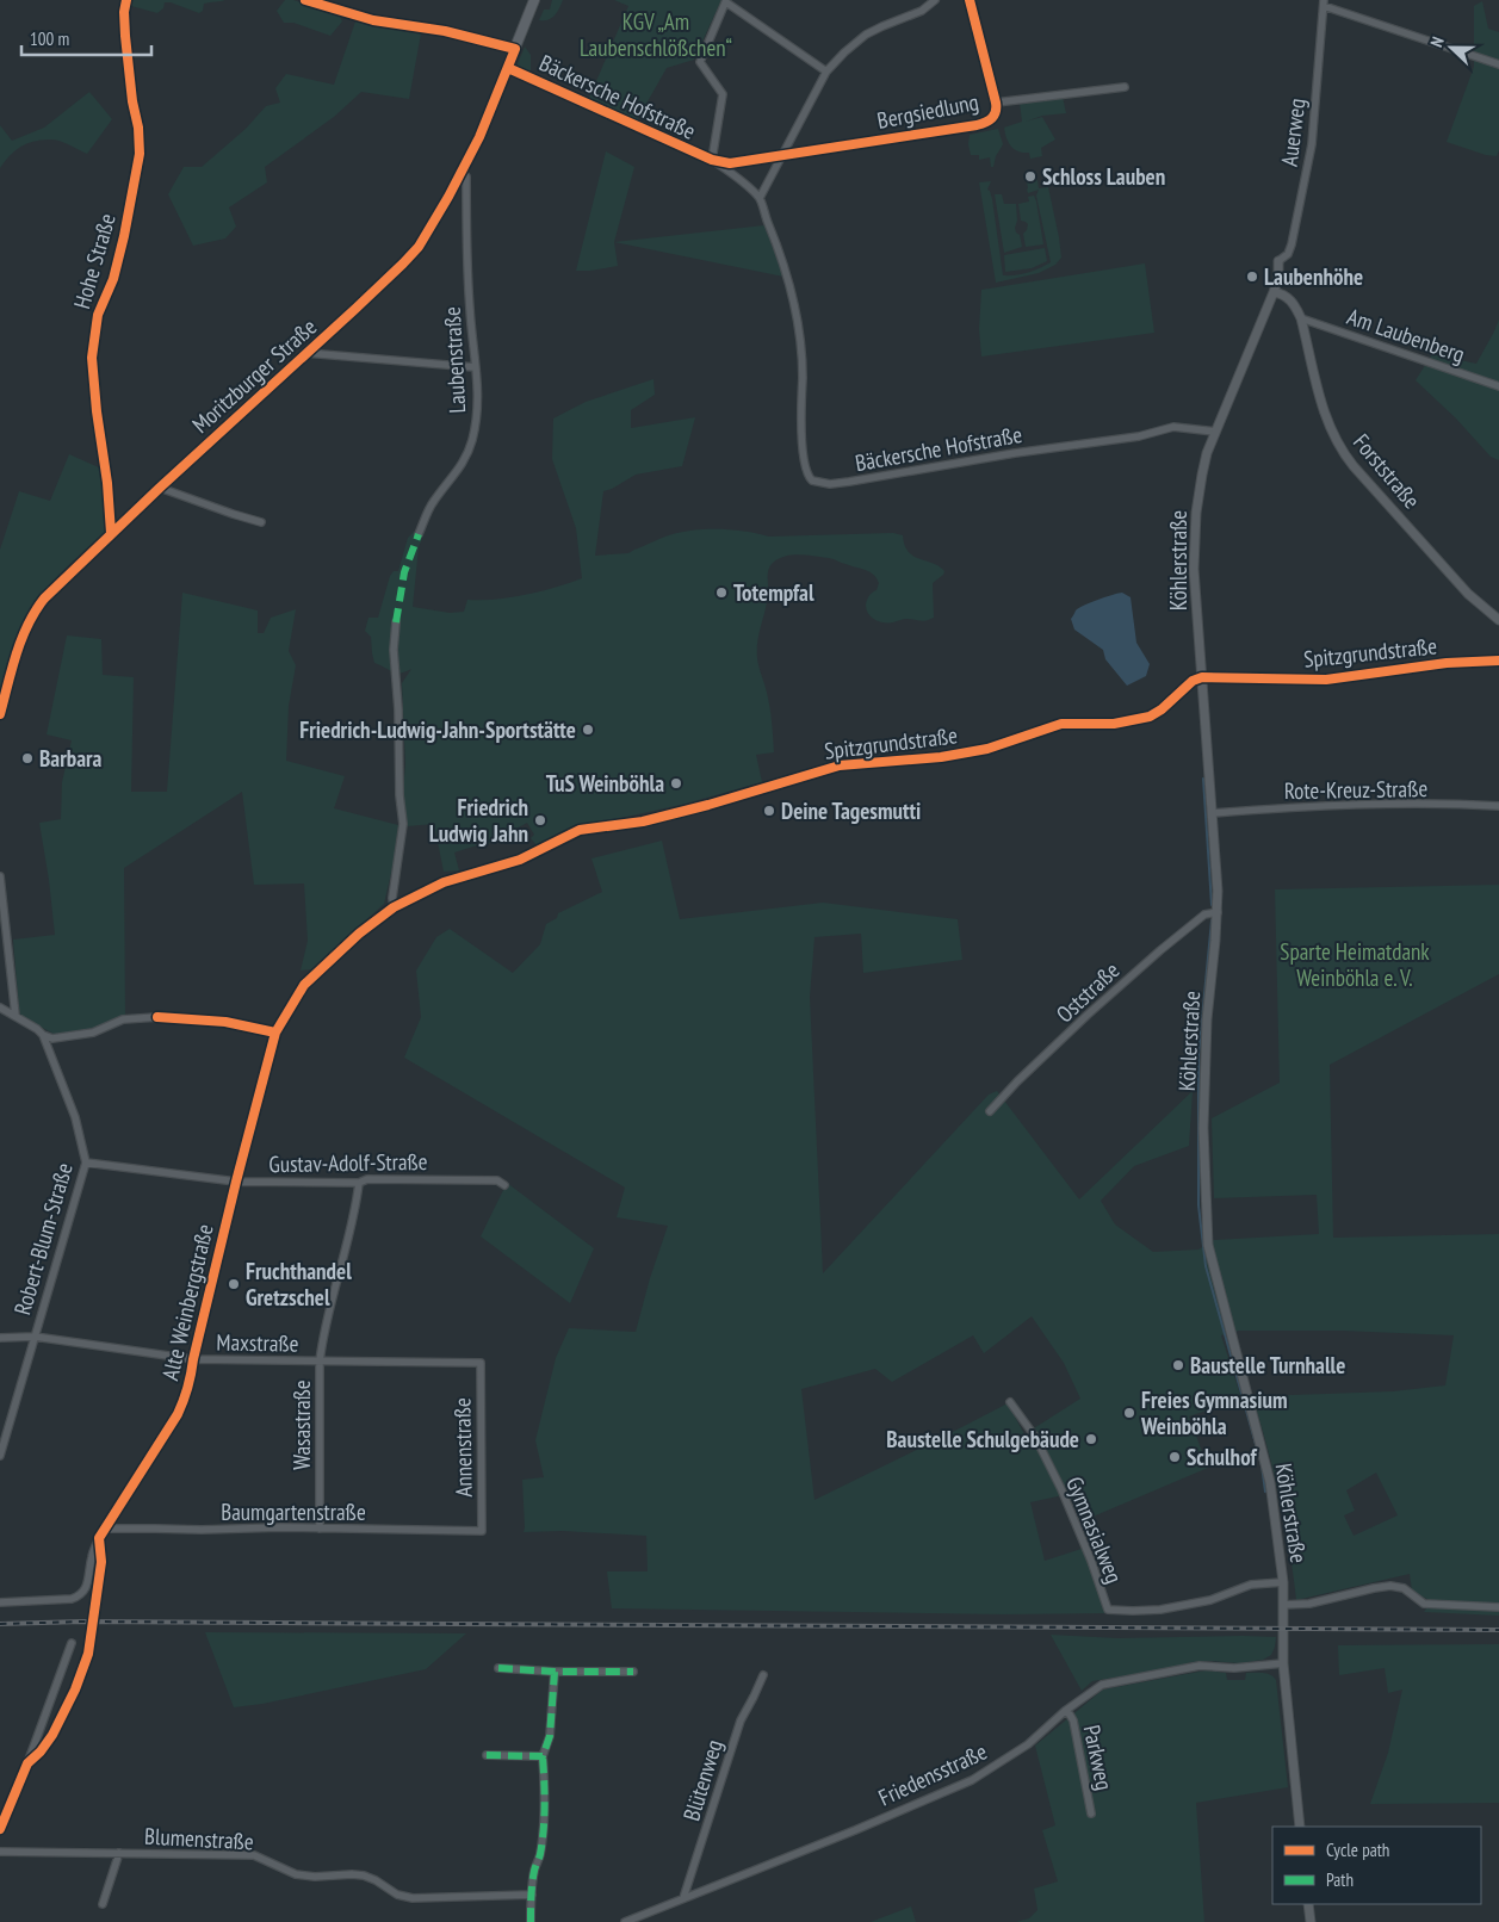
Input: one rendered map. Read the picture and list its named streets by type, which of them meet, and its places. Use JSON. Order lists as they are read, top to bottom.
{
  "streets": {
    "main road": ["Moritzburger Straße"],
    "street": [
      "Bäckersche Hofstraße",
      "Bergsiedlung",
      "Auerweg",
      "Hohe Straße",
      "Am Laubenberg",
      "Laubenstraße",
      "Forststraße",
      "Köhlerstraße",
      "Spitzgrundstraße",
      "Rote-Kreuz-Straße",
      "Oststraße",
      "Gustav-Adolf-Straße",
      "Robert-Blum-Straße",
      "Alte Weinbergstraße",
      "Maxstraße",
      "Wasastraße",
      "Annenstraße",
      "Baumgartenstraße",
      "Gymnasialweg",
      "Parkweg",
      "Friedensstraße",
      "Blütenweg",
      "Blumenstraße"
    ]
  },
  "crossings": [
    ["Bäckersche Hofstraße", "Moritzburger Straße"],
    ["Bäckersche Hofstraße", "Köhlerstraße"],
    ["Auerweg", "Köhlerstraße"],
    ["Hohe Straße", "Moritzburger Straße"],
    ["Am Laubenberg", "Forststraße"],
    ["Laubenstraße", "Moritzburger Straße"],
    ["Forststraße", "Köhlerstraße"],
    ["Köhlerstraße", "Spitzgrundstraße"],
    ["Köhlerstraße", "Rote-Kreuz-Straße"],
    ["Köhlerstraße", "Oststraße"],
    ["Köhlerstraße", "Gymnasialweg"],
    ["Köhlerstraße", "Friedensstraße"],
    ["Spitzgrundstraße", "Alte Weinbergstraße"],
    ["Gustav-Adolf-Straße", "Robert-Blum-Straße"],
    ["Gustav-Adolf-Straße", "Alte Weinbergstraße"],
    ["Gustav-Adolf-Straße", "Wasastraße"],
    ["Robert-Blum-Straße", "Maxstraße"],
    ["Alte Weinbergstraße", "Maxstraße"],
    ["Alte Weinbergstraße", "Baumgartenstraße"],
    ["Maxstraße", "Wasastraße"],
    ["Maxstraße", "Annenstraße"],
    ["Wasastraße", "Baumgartenstraße"],
    ["Annenstraße", "Baumgartenstraße"],
    ["Parkweg", "Friedensstraße"],
    ["Friedensstraße", "Blütenweg"]
  ],
  "parks": ["KGV „Am Laubenschlößchen“", "Sparte Heimatdank Weinböhla e. V."],
  "places": [
    "Schloss Lauben",
    "Laubenhöhe",
    "Totempfal",
    "Friedrich-Ludwig-Jahn-Sportstätte",
    "Barbara",
    "TuS Weinböhla",
    "Deine Tagesmutti",
    "Friedrich Ludwig Jahn",
    "Fruchthandel Gretzschel",
    "Baustelle Turnhalle",
    "Freies Gymnasium Weinböhla",
    "Baustelle Schulgebäude",
    "Schulhof"
  ],
  "legend": ["Cycle path", "Path"],
  "scale_bar": "100 m",
  "north": "left"
}
